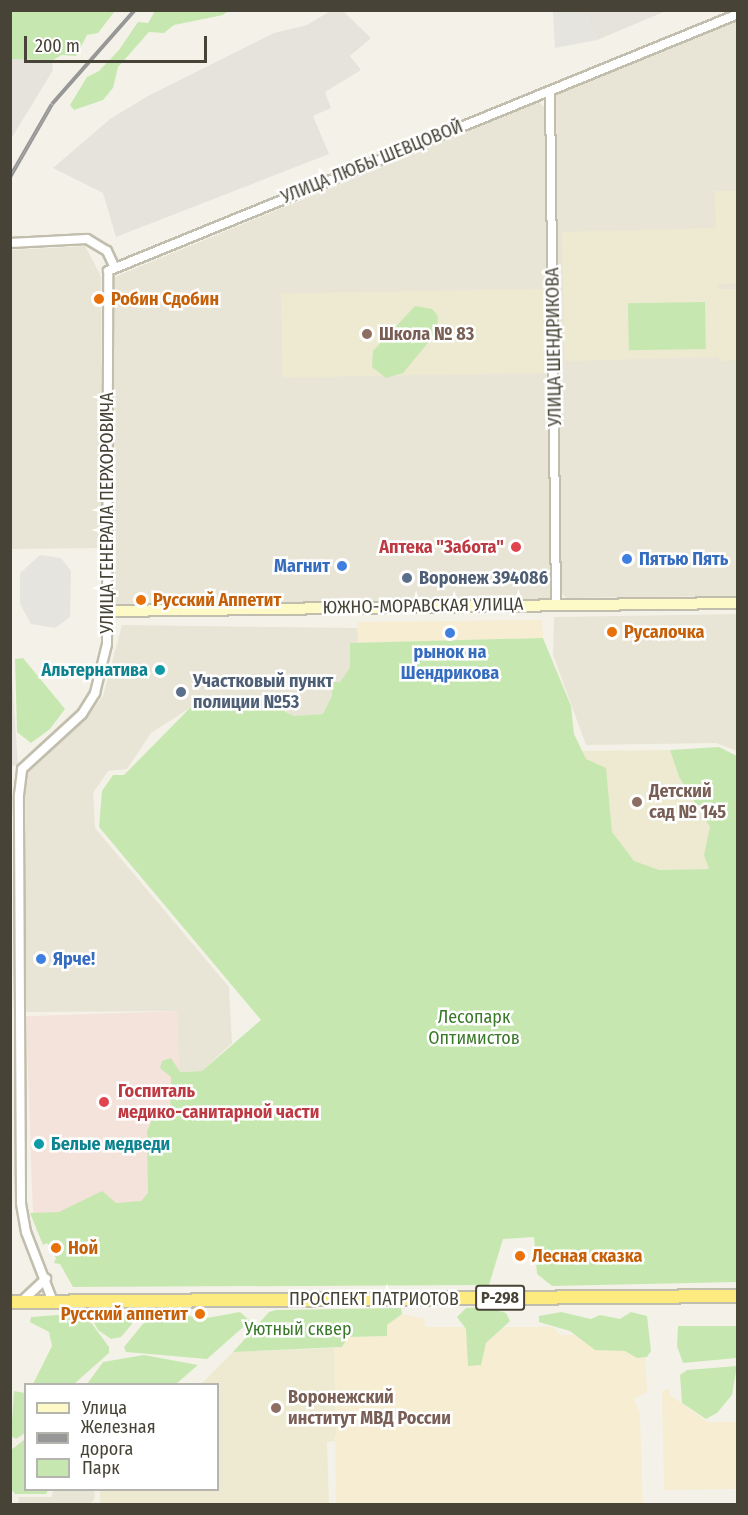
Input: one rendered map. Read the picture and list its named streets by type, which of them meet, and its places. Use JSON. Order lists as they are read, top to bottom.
{
  "streets": {
    "highway": ["Р-298", "ПРОСПЕКТ ПАТРИОТОВ"],
    "main road": ["ЮЖНО-МОРАВСКАЯ УЛИЦА"],
    "street": ["УЛИЦА ЛЮБЫ ШЕВЦОВОЙ", "УЛИЦА ШЕНДРИКОВА", "УЛИЦА ГЕНЕРАЛА ПЕРХОРОВИЧА"]
  },
  "crossings": [
    ["УЛИЦА ЛЮБЫ ШЕВЦОВОЙ", "УЛИЦА ШЕНДРИКОВА"],
    ["УЛИЦА ЛЮБЫ ШЕВЦОВОЙ", "УЛИЦА ГЕНЕРАЛА ПЕРХОРОВИЧА"],
    ["УЛИЦА ШЕНДРИКОВА", "ЮЖНО-МОРАВСКАЯ УЛИЦА"],
    ["УЛИЦА ГЕНЕРАЛА ПЕРХОРОВИЧА", "ЮЖНО-МОРАВСКАЯ УЛИЦА"],
    ["УЛИЦА ГЕНЕРАЛА ПЕРХОРОВИЧА", "ПРОСПЕКТ ПАТРИОТОВ"]
  ],
  "parks": ["Лесопарк Оптимистов", "Уютный сквер"],
  "places": [
    "Робин Сдобин",
    "Школа № 83",
    "Аптека \"Забота\"",
    "Пятью Пять",
    "Магнит",
    "Воронеж 394086",
    "Русский Аппетит",
    "Русалочка",
    "рынок на Шендрикова",
    "Альтернатива",
    "Участковый пункт полиции №53",
    "Детский сад № 145",
    "Ярче!",
    "Госпиталь медико-санитарной части",
    "Белые медведи",
    "Ной",
    "Лесная сказка",
    "Русский аппетит",
    "Воронежский институт МВД России"
  ],
  "legend": ["Улица", "Железная дорога", "Парк"],
  "scale_bar": "200 m"
}
